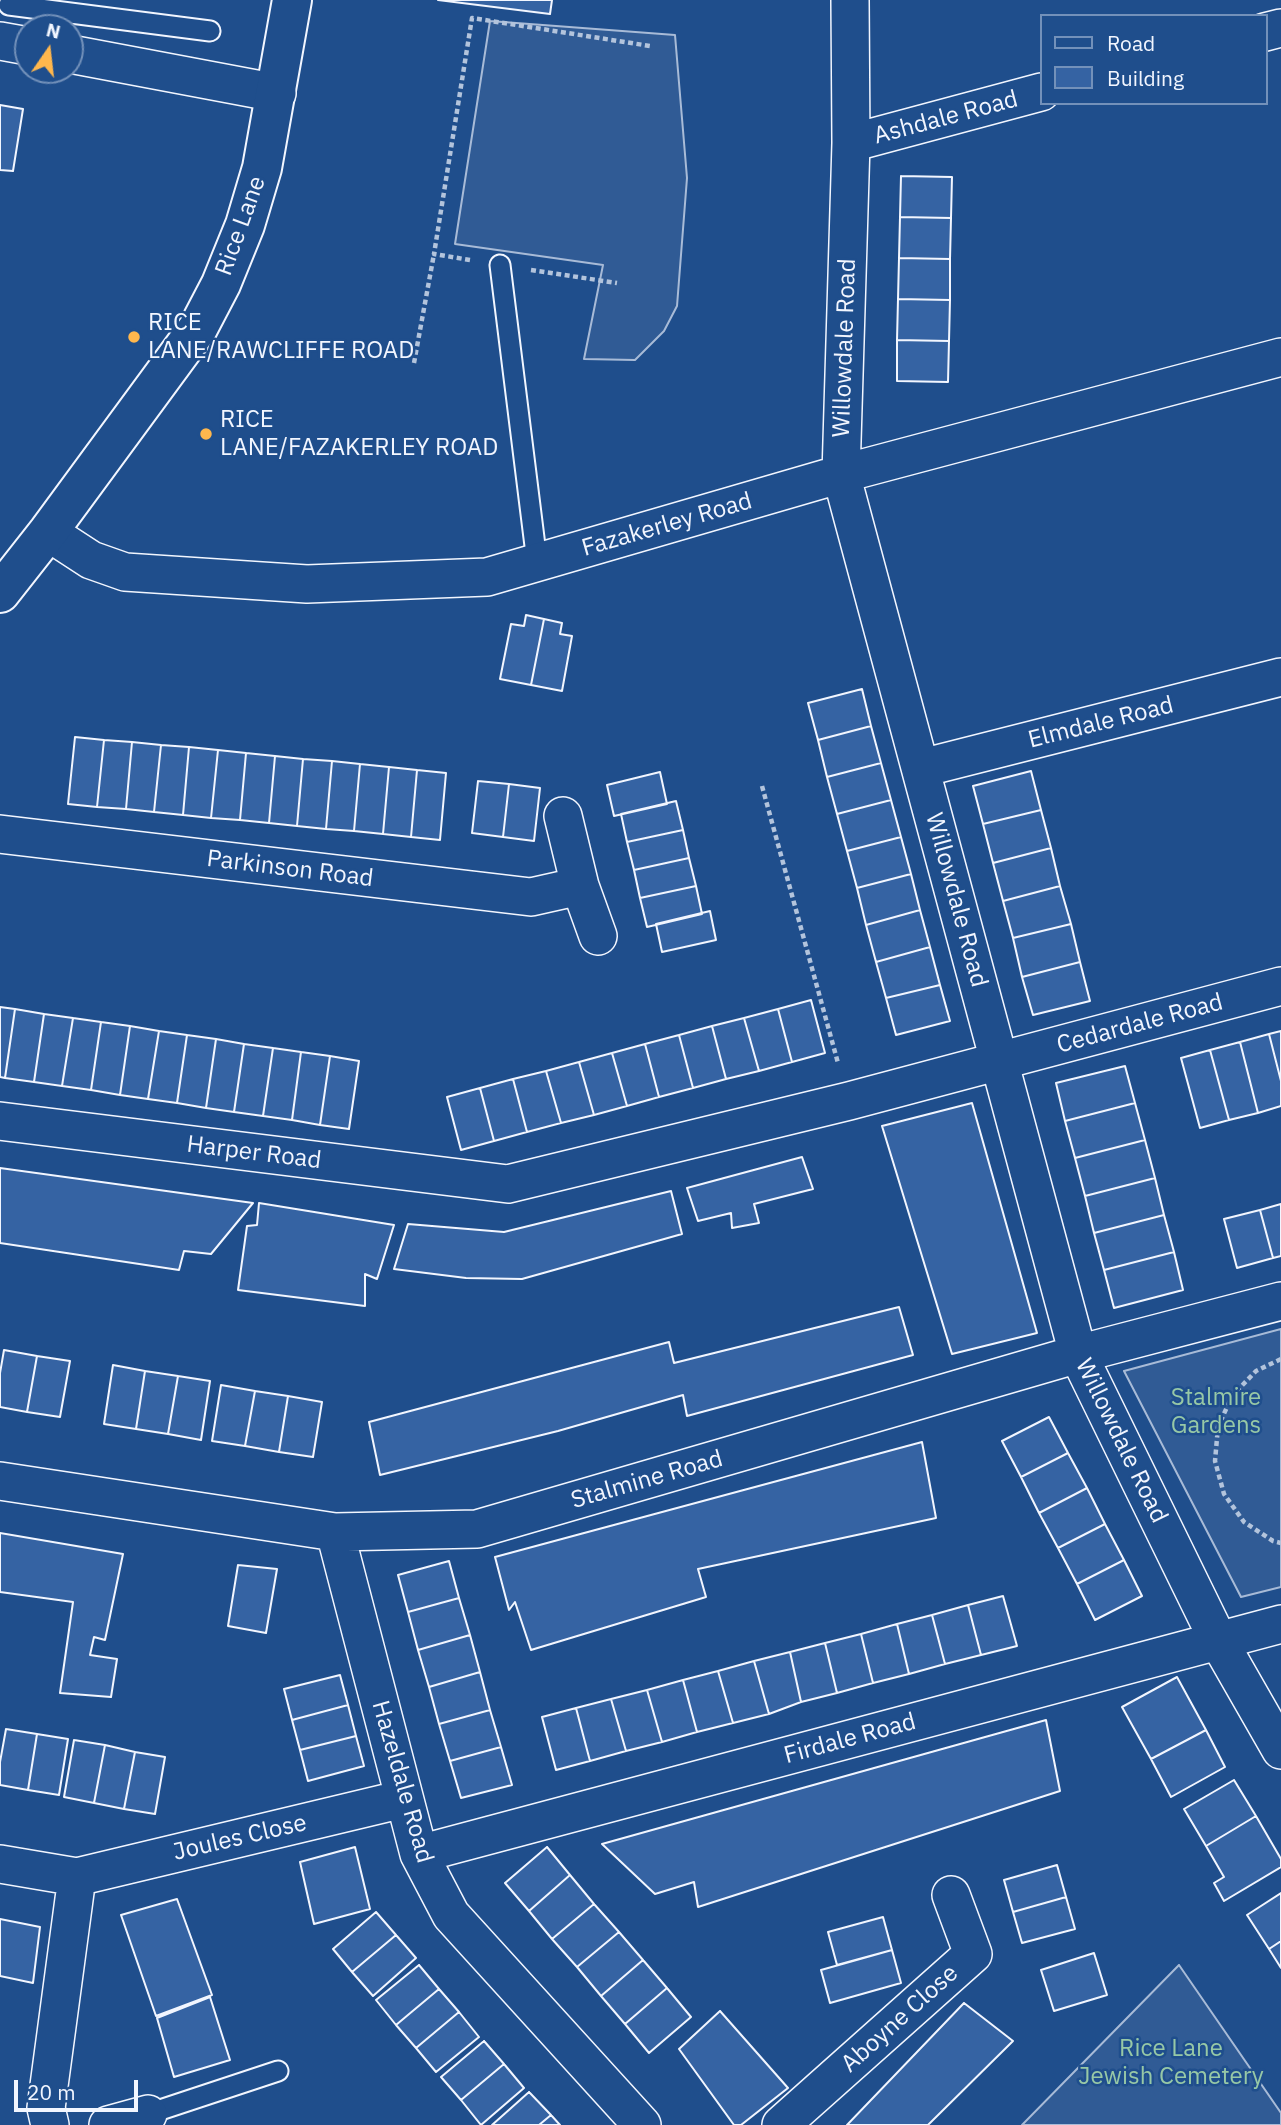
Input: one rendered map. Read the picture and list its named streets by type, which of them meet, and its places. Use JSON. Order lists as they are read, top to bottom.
{
  "streets": {
    "highway": ["Rice Lane"],
    "street": [
      "Ashdale Road",
      "Willowdale Road",
      "Fazakerley Road",
      "Elmdale Road",
      "Parkinson Road",
      "Cedardale Road",
      "Harper Road",
      "Stalmine Road",
      "Firdale Road",
      "Hazeldale Road",
      "Joules Close",
      "Aboyne Close"
    ]
  },
  "crossings": [
    ["Ashdale Road", "Willowdale Road"],
    ["Rice Lane", "Fazakerley Road"],
    ["Willowdale Road", "Fazakerley Road"],
    ["Willowdale Road", "Elmdale Road"],
    ["Willowdale Road", "Cedardale Road"],
    ["Willowdale Road", "Stalmine Road"],
    ["Willowdale Road", "Firdale Road"],
    ["Cedardale Road", "Harper Road"],
    ["Stalmine Road", "Hazeldale Road"],
    ["Firdale Road", "Hazeldale Road"],
    ["Hazeldale Road", "Joules Close"]
  ],
  "parks": ["Stalmire Gardens", "Rice Lane Jewish Cemetery"],
  "places": ["RICE LANE/RAWCLIFFE ROAD", "RICE LANE/FAZAKERLEY ROAD"],
  "legend": ["Road", "Building"],
  "scale_bar": "20 m",
  "north": "top"
}
